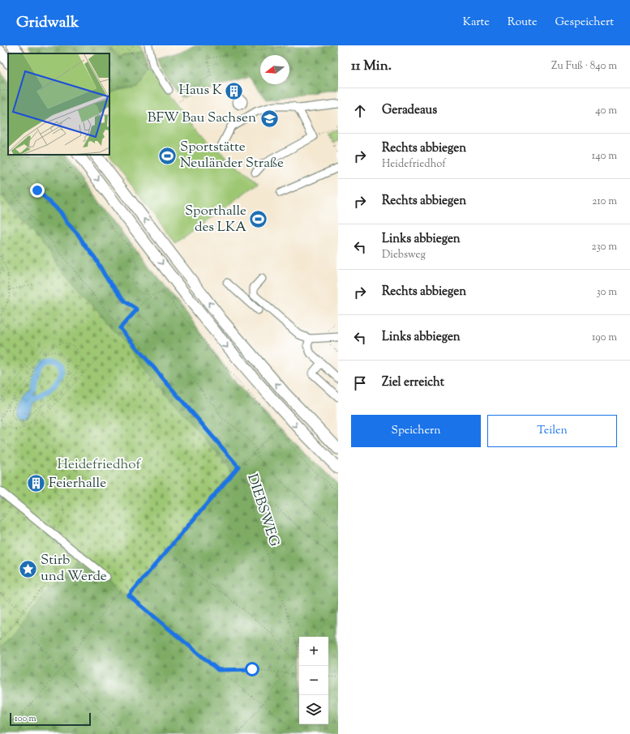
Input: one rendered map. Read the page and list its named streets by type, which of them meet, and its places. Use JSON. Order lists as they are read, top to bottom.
{
  "streets": {
    "path": ["DIEBSWEG"]
  },
  "parks": ["Heidefriedhof"],
  "places": {
    "building": ["Haus K", "Feierhalle"],
    "school or university": ["BFW Bau Sachsen"],
    "sports": ["Sportstätte Neuländer Straße", "Sporthalle des LKA"],
    "place": ["Stirb und Werde"]
  },
  "scale_bar": "100 m",
  "north": "left",
  "page": {
    "header": "Gridwalk",
    "nav": ["Karte", "Route", "Gespeichert"],
    "heading": ["11 Min.", "Zu Fuß · 840 m"],
    "list": [
      ["Geradeaus", "40 m"],
      ["Rechts abbiegen", "Heidefriedhof", "140 m"],
      ["Rechts abbiegen", "210 m"],
      ["Links abbiegen", "Diebsweg", "230 m"],
      ["Rechts abbiegen", "30 m"],
      ["Links abbiegen", "190 m"],
      "Ziel erreicht"
    ],
    "buttons": ["Speichern", "Teilen"],
    "map_buttons": ["+", "−"],
    "scale": "100 m"
  }
}
